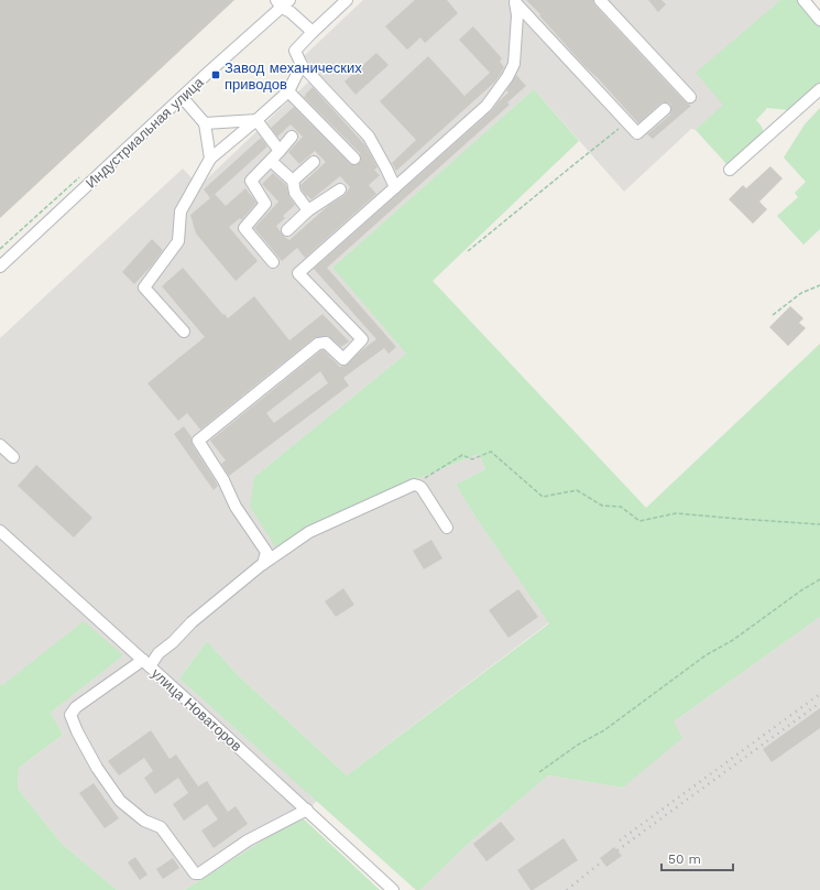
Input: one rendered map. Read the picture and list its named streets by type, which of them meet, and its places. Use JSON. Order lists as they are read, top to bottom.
{
  "streets": {
    "street": ["Индустриальная улица", "улица Новаторов"]
  },
  "places": {
    "transit": ["Завод механических приводов"]
  },
  "scale_bar": "50 m"
}
